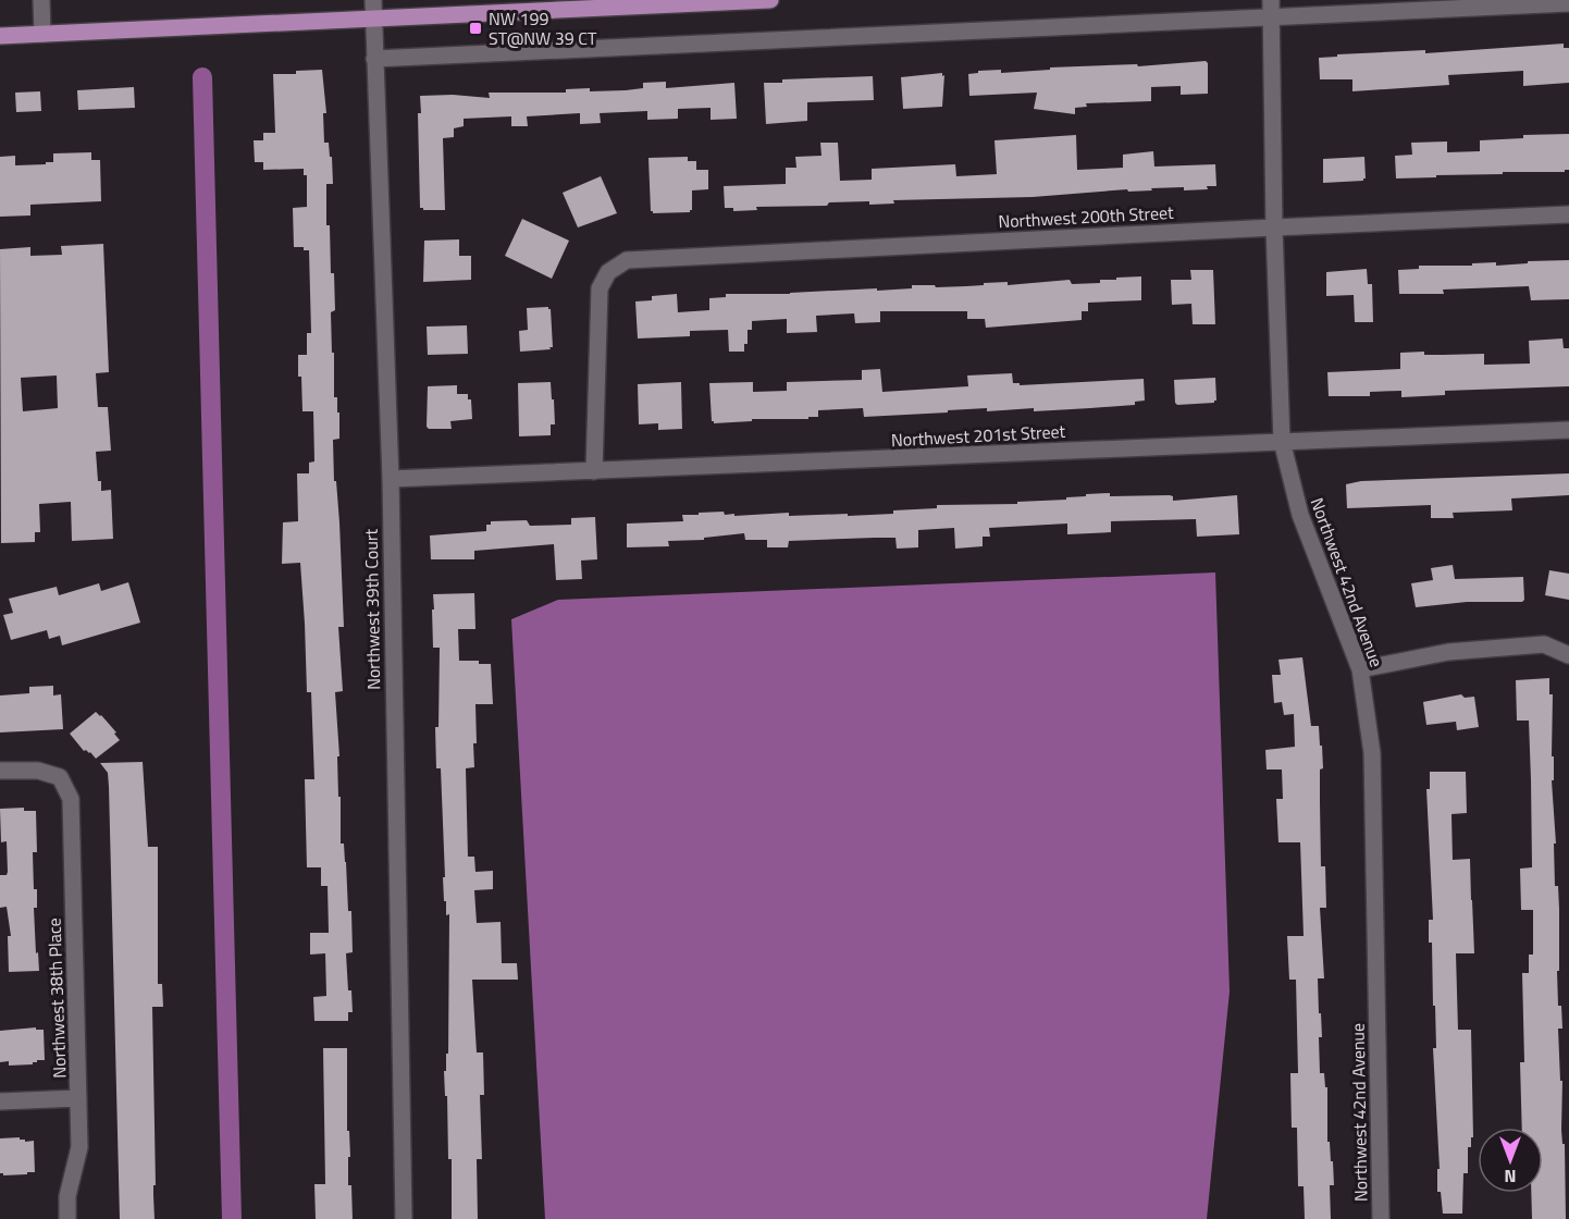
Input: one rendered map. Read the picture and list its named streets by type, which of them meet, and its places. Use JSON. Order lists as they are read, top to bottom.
{
  "streets": {
    "street": [
      "Northwest 200th Street",
      "Northwest 201st Street",
      "Northwest 42nd Avenue",
      "Northwest 39th Court",
      "Northwest 38th Place"
    ]
  },
  "crossings": [
    ["Northwest 200th Street", "Northwest 201st Street"],
    ["Northwest 200th Street", "Northwest 42nd Avenue"],
    ["Northwest 201st Street", "Northwest 42nd Avenue"],
    ["Northwest 201st Street", "Northwest 39th Court"]
  ],
  "places": {
    "transit": ["NW 199 ST@NW 39 CT"]
  },
  "north": "bottom"
}
